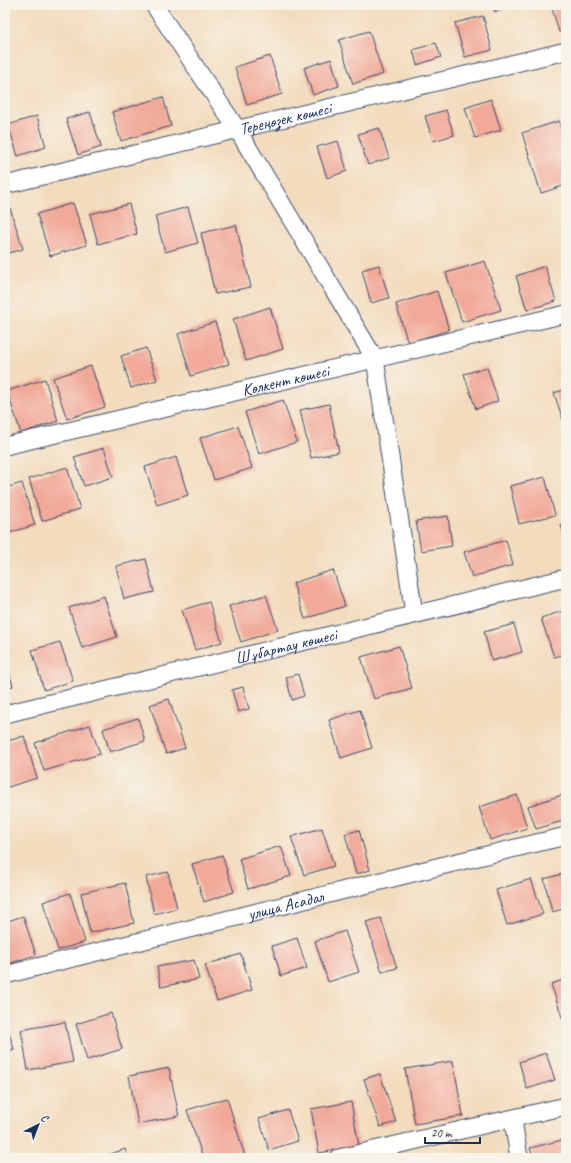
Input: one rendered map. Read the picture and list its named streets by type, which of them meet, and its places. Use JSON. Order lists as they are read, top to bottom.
{
  "streets": {
    "street": [
      "Тереңөзек көшесі",
      "Көлкент көшесі",
      "Шұбартау көшесі",
      "улица Асадал"
    ]
  },
  "scale_bar": "20 m",
  "north": "top right"
}
